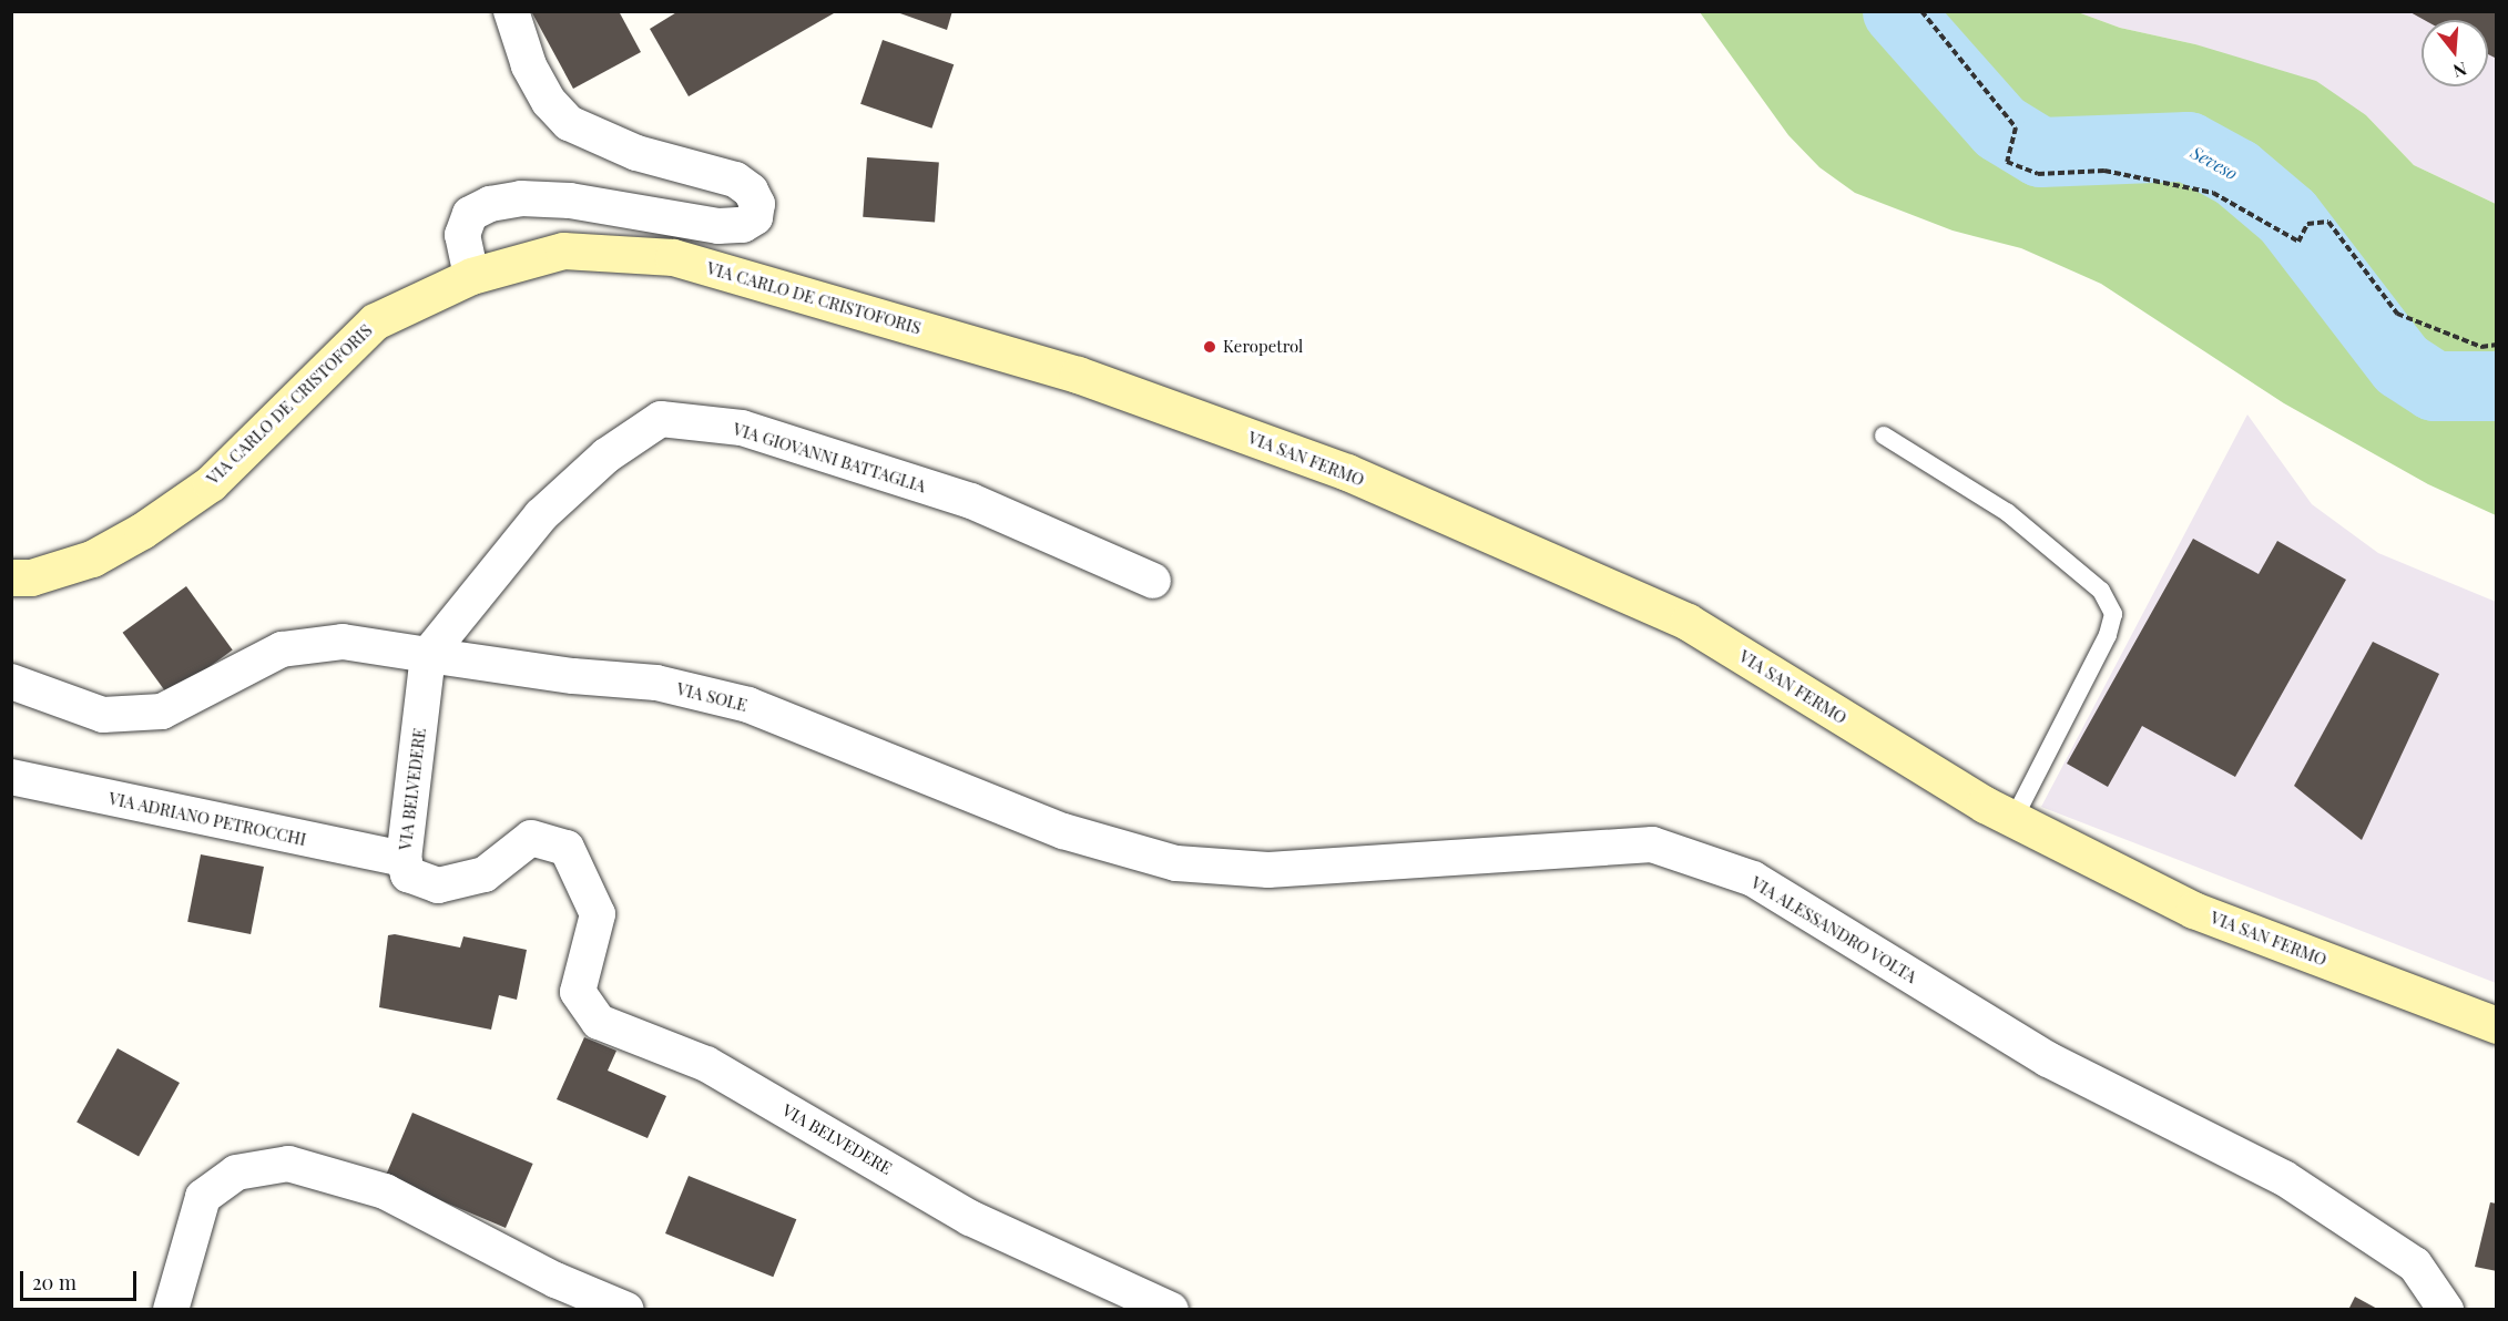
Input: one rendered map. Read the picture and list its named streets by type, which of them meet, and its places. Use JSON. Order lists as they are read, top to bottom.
{
  "streets": {
    "main road": ["VIA CARLO DE CRISTOFORIS", "VIA SAN FERMO"],
    "street": [
      "VIA GIOVANNI BATTAGLIA",
      "VIA SOLE",
      "VIA BELVEDERE",
      "VIA ADRIANO PETROCCHI",
      "VIA ALESSANDRO VOLTA"
    ]
  },
  "crossings": [
    ["VIA CARLO DE CRISTOFORIS", "VIA SAN FERMO"],
    ["VIA GIOVANNI BATTAGLIA", "VIA SOLE"],
    ["VIA GIOVANNI BATTAGLIA", "VIA BELVEDERE"],
    ["VIA SOLE", "VIA BELVEDERE"],
    ["VIA SOLE", "VIA ALESSANDRO VOLTA"],
    ["VIA BELVEDERE", "VIA ADRIANO PETROCCHI"]
  ],
  "water": ["Seveso"],
  "places": ["Keropetrol"],
  "scale_bar": "20 m",
  "north": "bottom"
}
